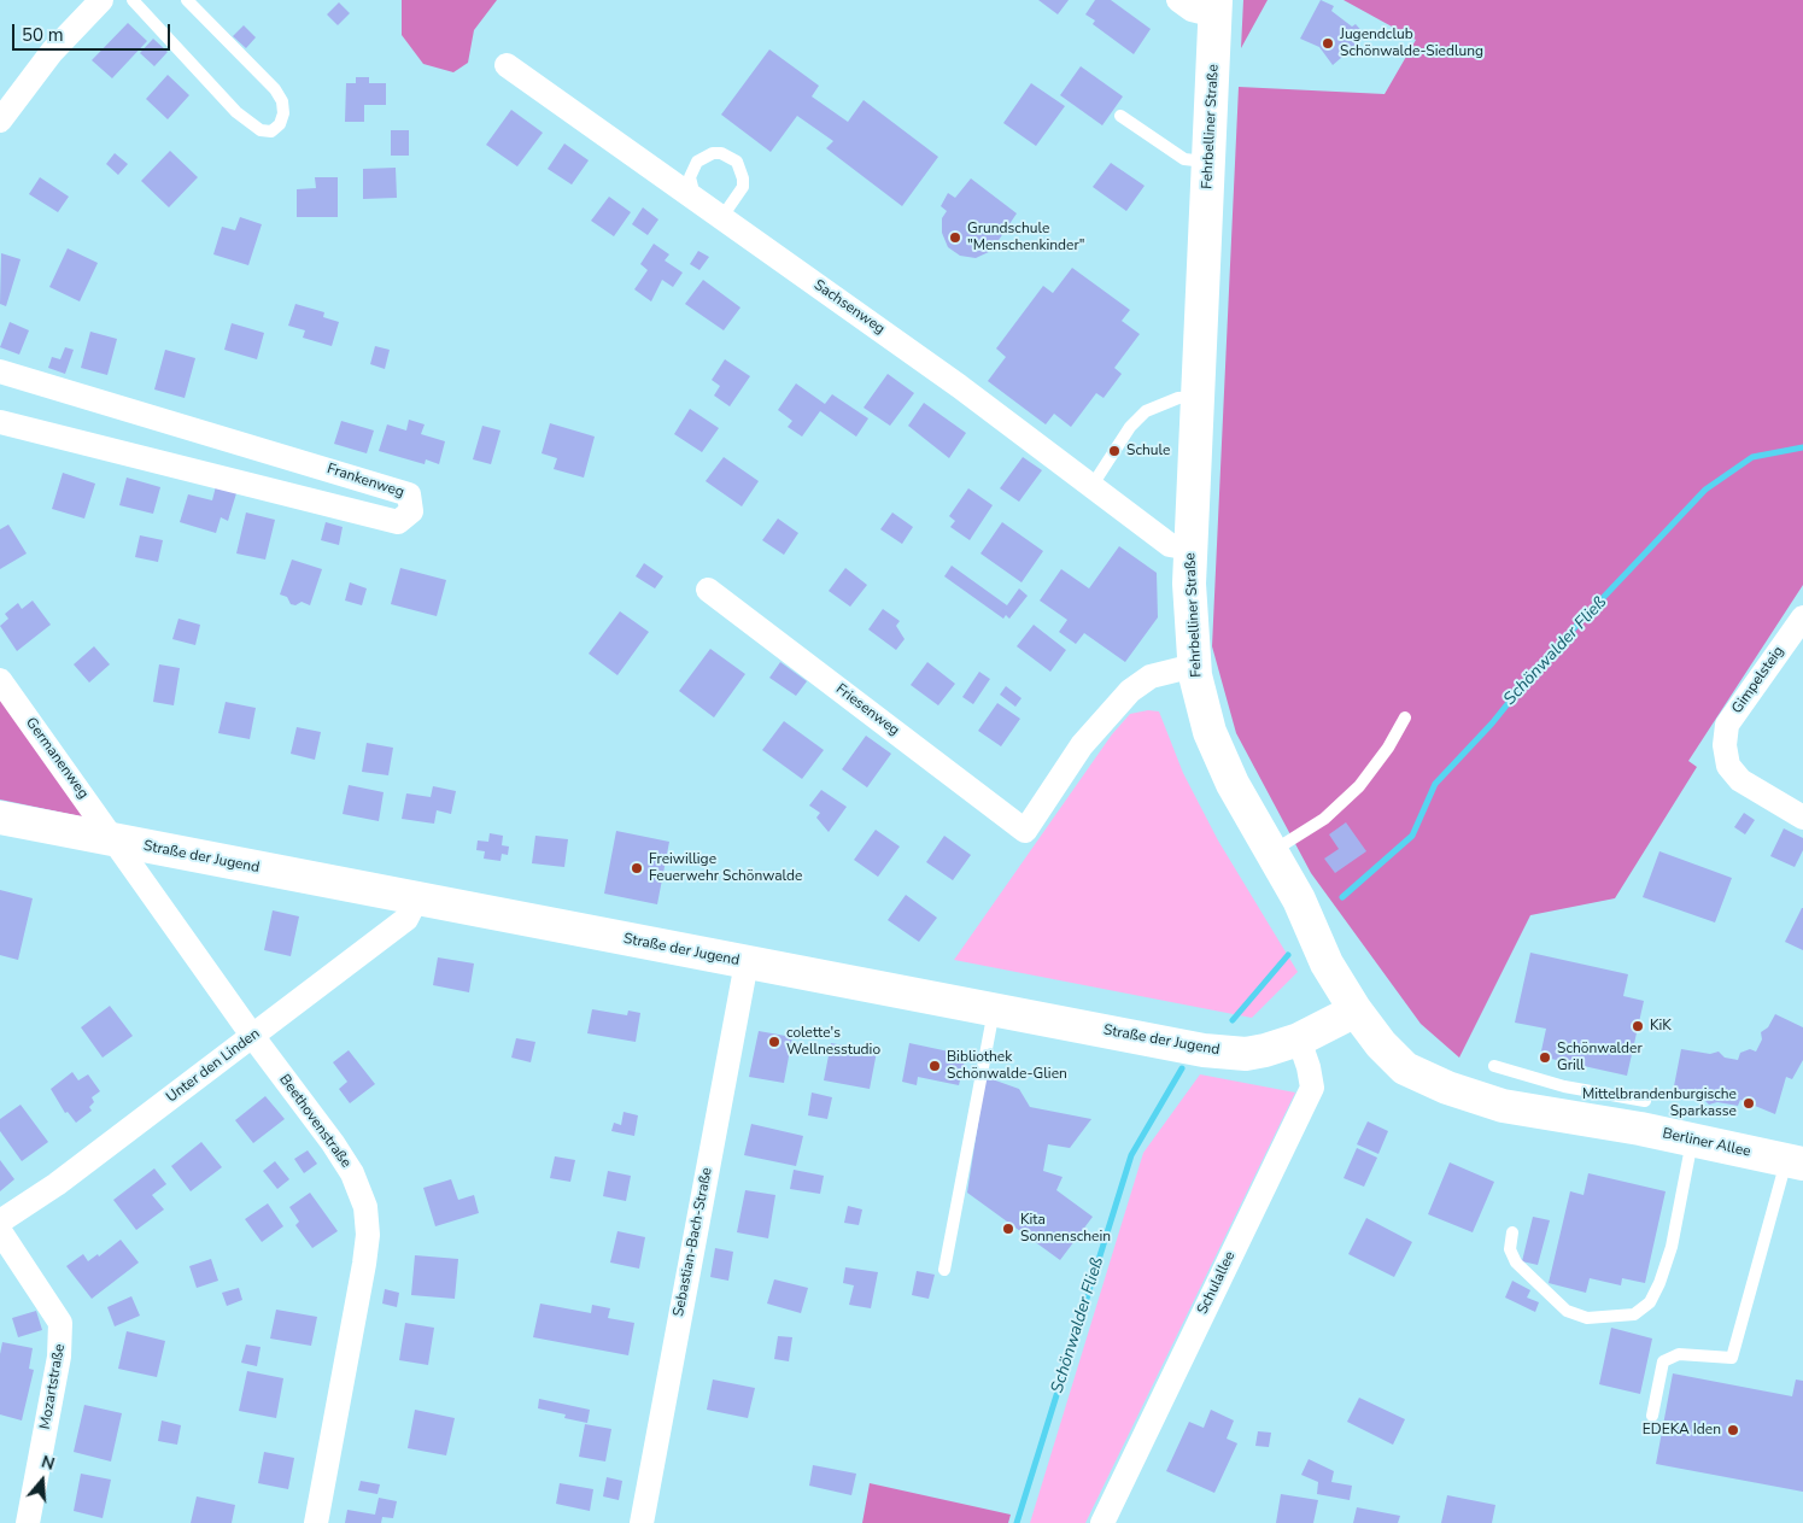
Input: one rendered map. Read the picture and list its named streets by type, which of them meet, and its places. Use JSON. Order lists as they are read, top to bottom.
{
  "streets": {
    "main road": ["Fehrbelliner Straße", "Straße der Jugend", "Berliner Allee"],
    "street": [
      "Sachsenweg",
      "Frankenweg",
      "Gimpelsteig",
      "Friesenweg",
      "Germanenweg",
      "Unter den Linden",
      "Beethovenstraße",
      "Sebastian-Bach-Straße",
      "Schulallee",
      "Mozartstraße"
    ]
  },
  "crossings": [
    ["Fehrbelliner Straße", "Sachsenweg"],
    ["Fehrbelliner Straße", "Friesenweg"],
    ["Fehrbelliner Straße", "Straße der Jugend"],
    ["Fehrbelliner Straße", "Berliner Allee"],
    ["Germanenweg", "Straße der Jugend"],
    ["Germanenweg", "Beethovenstraße"],
    ["Straße der Jugend", "Unter den Linden"],
    ["Straße der Jugend", "Beethovenstraße"],
    ["Straße der Jugend", "Sebastian-Bach-Straße"],
    ["Straße der Jugend", "Schulallee"],
    ["Unter den Linden", "Beethovenstraße"]
  ],
  "water": ["Schönwalder Fließ"],
  "places": [
    "Jugendclub Schönwalde-Siedlung",
    "Grundschule \"Menschenkinder\"",
    "Schule",
    "Freiwillige Feuerwehr Schönwalde",
    "KiK",
    "colette's Wellnesstudio",
    "Schönwalder Grill",
    "Bibliothek Schönwalde-Glien",
    "Mittelbrandenburgische Sparkasse",
    "Kita Sonnenschein",
    "EDEKA Iden"
  ],
  "scale_bar": "50 m",
  "north": "top"
}
